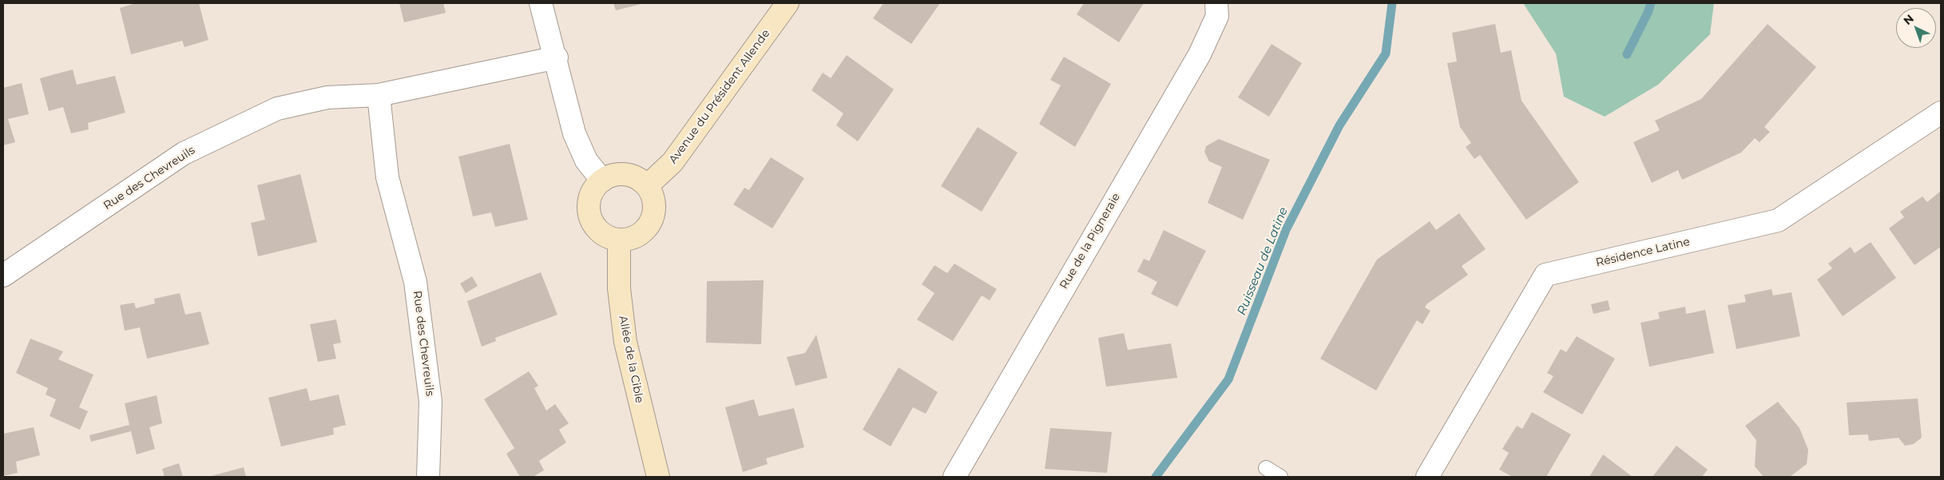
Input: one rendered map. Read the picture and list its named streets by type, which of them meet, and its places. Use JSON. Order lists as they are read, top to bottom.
{
  "streets": {
    "street": [
      "Avenue du Président Allende",
      "Rue des Chevreuils",
      "Rue de la Pigneraie",
      "Résidence Latine",
      "Allée de la Cible"
    ]
  },
  "crossings": [
    ["Avenue du Président Allende", "Allée de la Cible"]
  ],
  "water": ["Ruisseau de Latine"],
  "north": "top left"
}
